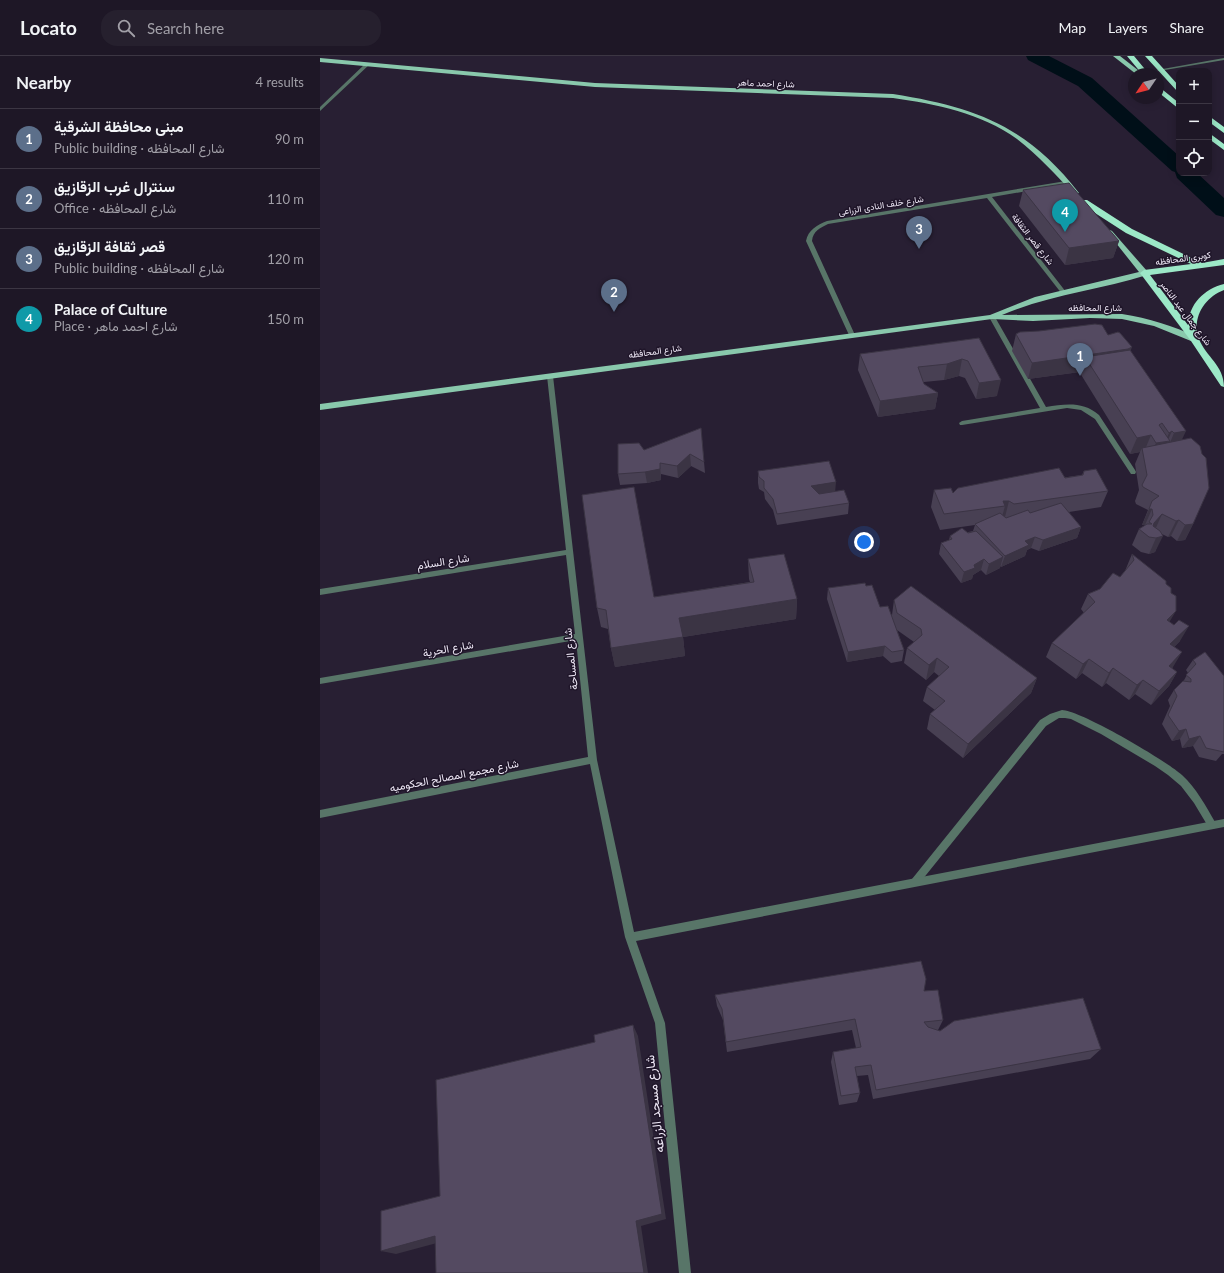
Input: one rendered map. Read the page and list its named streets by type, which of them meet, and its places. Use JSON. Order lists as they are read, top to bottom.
{
  "streets": {
    "highway": ["كوبرى المحافظه", "شارع جمال عبد الناصر"],
    "main road": ["شارع احمد ماهر", "شارع المحافظه"],
    "street": [
      "شارع خلف النادى الزراعى",
      "شارع قصر الثقافة",
      "شارع السلام",
      "شارع الحرية",
      "شارع المساحة",
      "شارع مجمع المصالح الحكوميه",
      "شارع مسجد الزراعه"
    ]
  },
  "crossings": [
    ["شارع احمد ماهر", "شارع خلف النادى الزراعى"],
    ["شارع خلف النادى الزراعى", "شارع قصر الثقافة"],
    ["شارع خلف النادى الزراعى", "شارع المحافظه"],
    ["شارع قصر الثقافة", "شارع المحافظه"],
    ["كوبرى المحافظه", "شارع المحافظه"],
    ["كوبرى المحافظه", "شارع جمال عبد الناصر"],
    ["شارع المحافظه", "شارع جمال عبد الناصر"],
    ["شارع المحافظه", "شارع المساحة"],
    ["شارع السلام", "شارع المساحة"],
    ["شارع الحرية", "شارع المساحة"],
    ["شارع المساحة", "شارع مجمع المصالح الحكوميه"],
    ["شارع المساحة", "شارع مسجد الزراعه"]
  ],
  "north": "bottom left",
  "page": {
    "header": "Locato",
    "search": "Search here",
    "nav": ["Map", "Layers", "Share"],
    "heading": ["Nearby", "4 results"],
    "map_buttons": ["+", "−"],
    "list": [
      {
        "mark": "1",
        "name": "مبنى محافظة الشرقية",
        "note": "Public building · شارع المحافظه",
        "value": "90 m"
      },
      {
        "mark": "2",
        "name": "سنترال غرب الزقازيق",
        "note": "Office · شارع المحافظه",
        "value": "110 m"
      },
      {
        "mark": "3",
        "name": "قصر ثقافة الزقازيق",
        "note": "Public building · شارع المحافظه",
        "value": "120 m"
      },
      {
        "mark": "4",
        "name": "Palace of Culture",
        "note": "Place · شارع احمد ماهر",
        "value": "150 m"
      }
    ],
    "pins": [
      "4",
      "3",
      "2",
      "1"
    ]
  }
}
